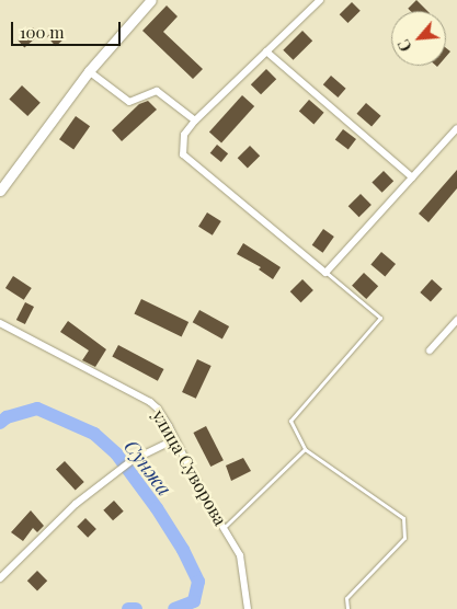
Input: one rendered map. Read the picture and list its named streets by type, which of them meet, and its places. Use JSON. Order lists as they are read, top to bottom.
{
  "streets": {
    "street": ["улица Суворова"]
  },
  "water": ["Сунжа"],
  "scale_bar": "100 m",
  "north": "bottom left"
}
